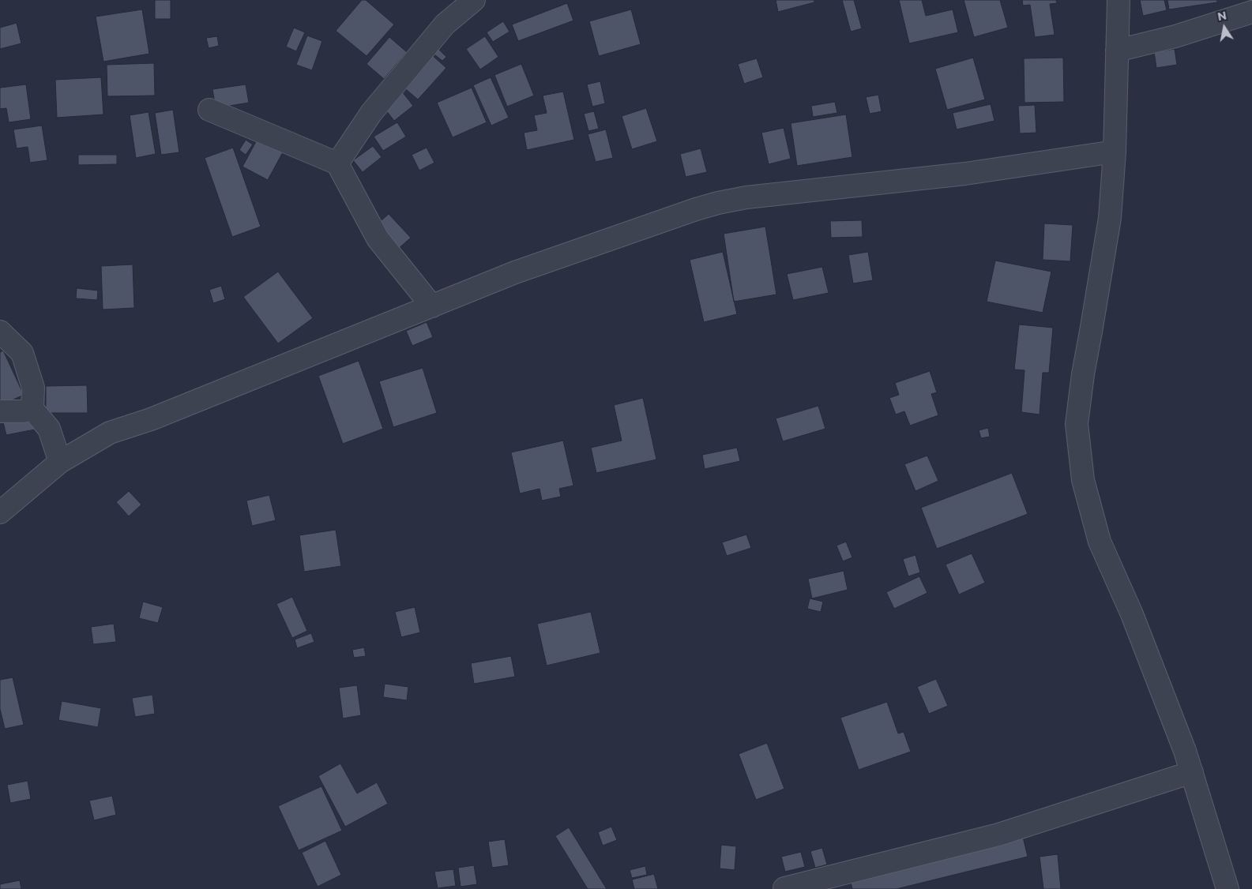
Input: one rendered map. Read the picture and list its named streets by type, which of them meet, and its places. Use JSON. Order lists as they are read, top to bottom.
{
  "north": "top"
}
